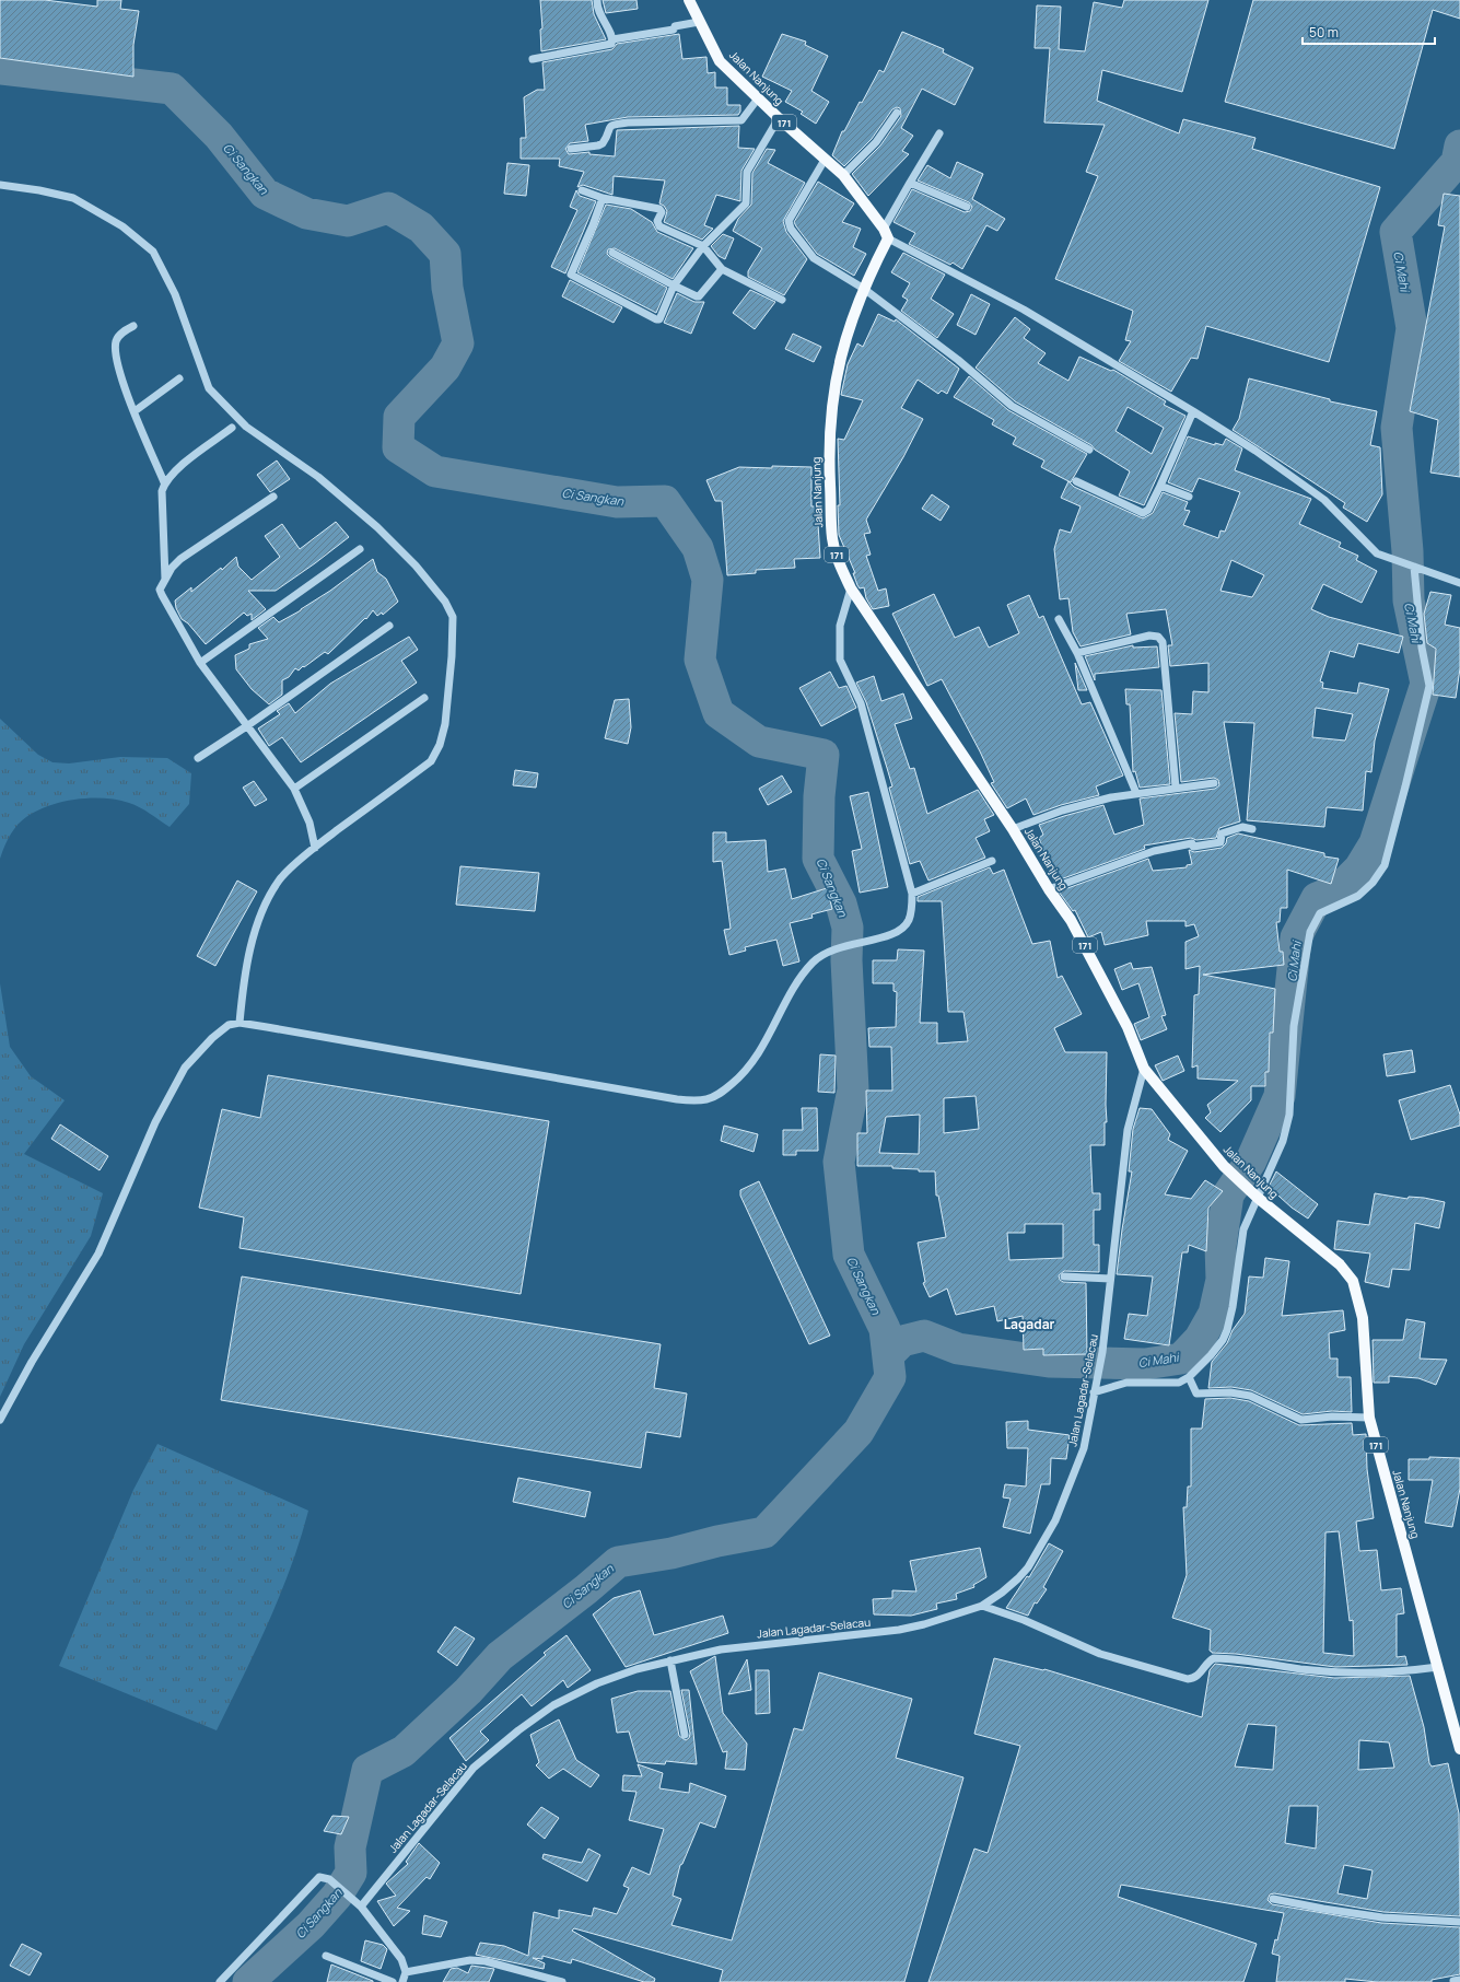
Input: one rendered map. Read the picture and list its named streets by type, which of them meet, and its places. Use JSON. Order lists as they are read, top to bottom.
{
  "streets": {
    "main road": ["Jalan Nanjung", "171"],
    "street": ["Jalan Lagadar-Selacau"]
  },
  "crossings": [
    ["Jalan Nanjung", "Jalan Lagadar-Selacau"]
  ],
  "districts": ["Lagadar"],
  "water": ["Ci Sangkan", "Ci Mahi"],
  "scale_bar": "50 m"
}
